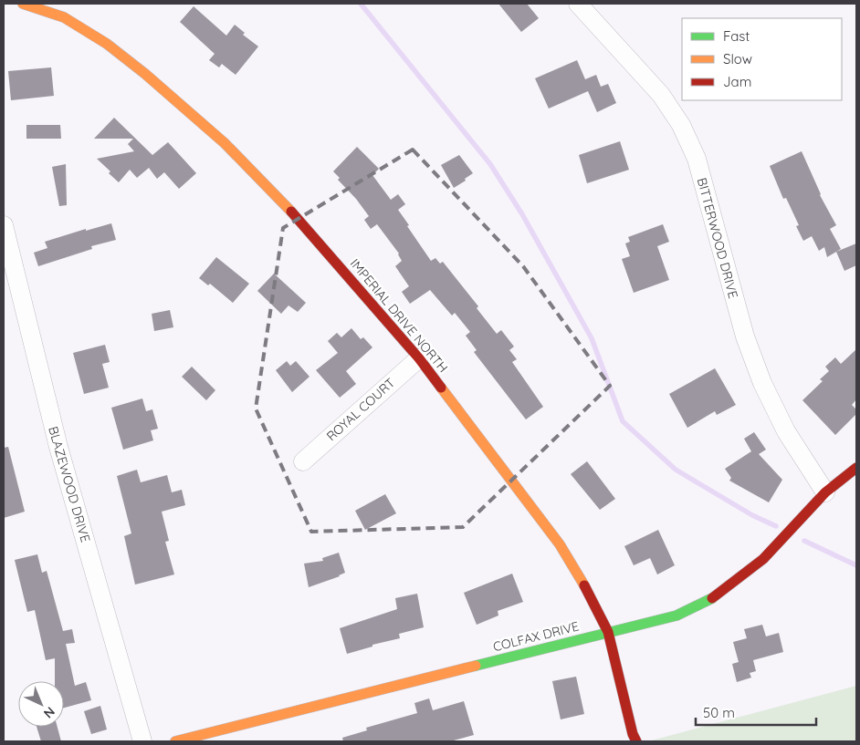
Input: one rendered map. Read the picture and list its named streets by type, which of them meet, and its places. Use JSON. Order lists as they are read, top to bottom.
{
  "streets": {
    "street": [
      "BITTERWOOD DRIVE",
      "IMPERIAL DRIVE NORTH",
      "ROYAL COURT",
      "BLAZEWOOD DRIVE",
      "COLFAX DRIVE"
    ]
  },
  "crossings": [
    ["BITTERWOOD DRIVE", "COLFAX DRIVE"],
    ["IMPERIAL DRIVE NORTH", "ROYAL COURT"],
    ["IMPERIAL DRIVE NORTH", "COLFAX DRIVE"]
  ],
  "legend": ["Fast", "Slow", "Jam"],
  "scale_bar": "50 m",
  "north": "bottom right"
}
